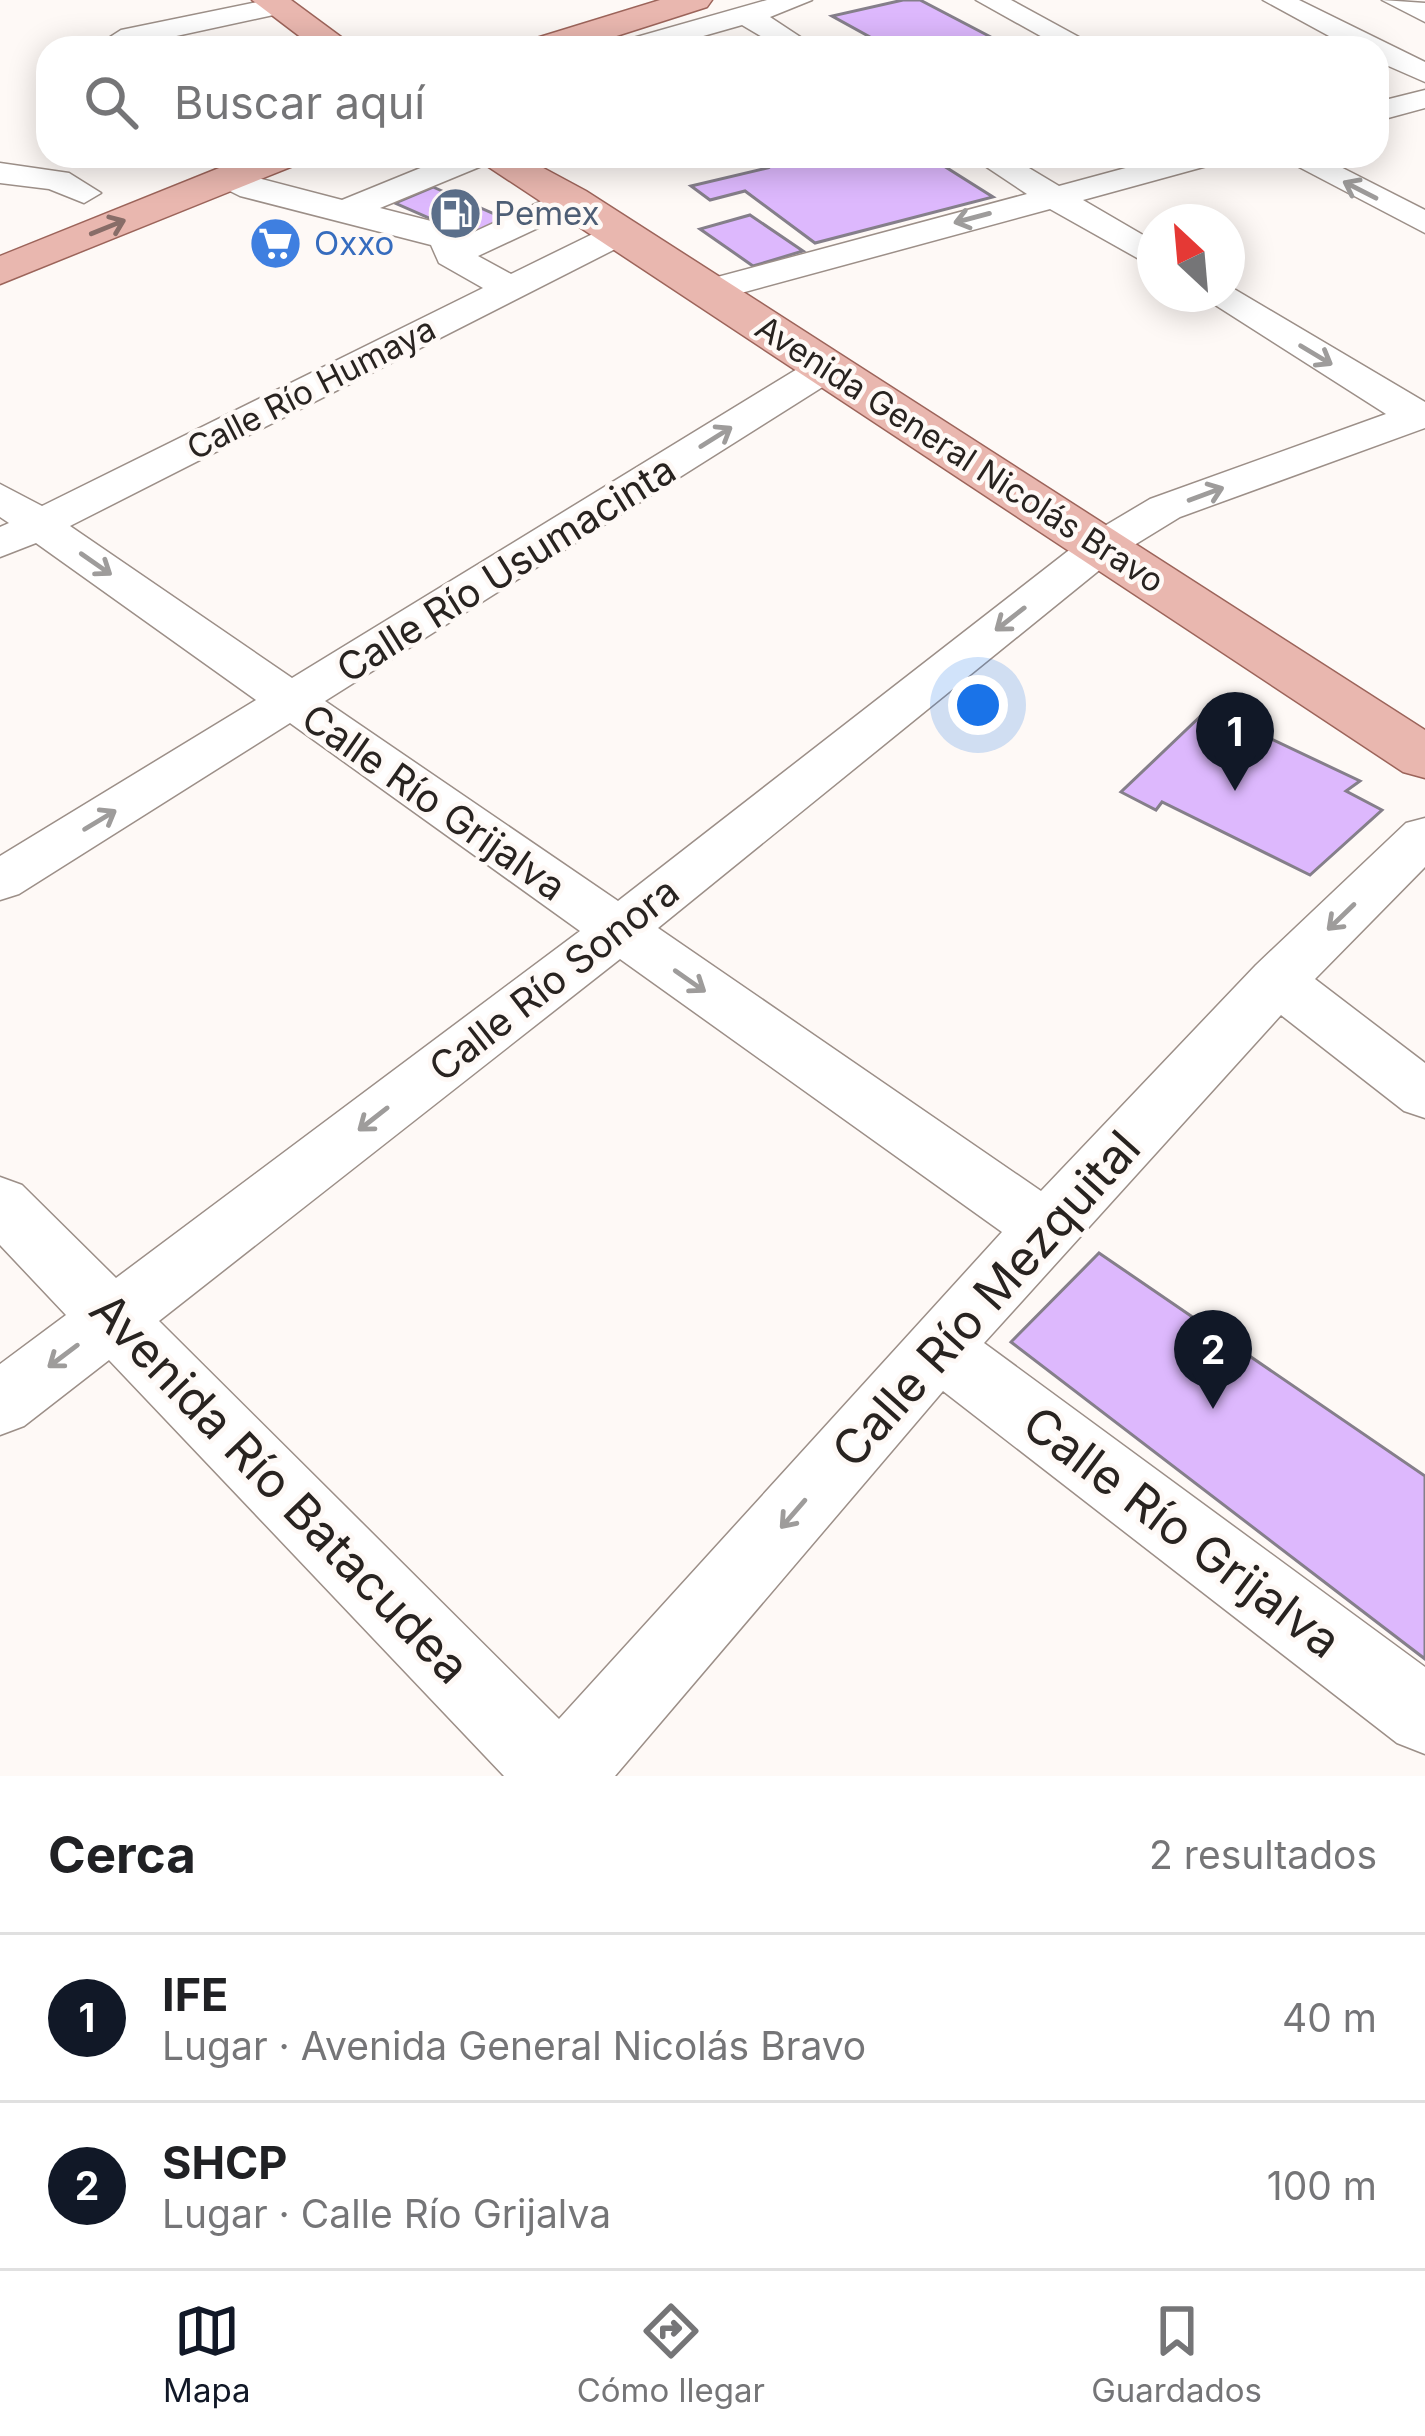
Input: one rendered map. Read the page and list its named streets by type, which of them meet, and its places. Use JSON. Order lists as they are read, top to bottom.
{
  "streets": {
    "main road": ["Avenida General Nicolás Bravo"],
    "street": [
      "Calle Río Humaya",
      "Calle Río Usumacinta",
      "Calle Río Grijalva",
      "Calle Río Sonora",
      "Calle Río Mezquital",
      "Avenida Río Batacudea"
    ]
  },
  "crossings": [
    ["Calle Río Humaya", "Avenida General Nicolás Bravo"],
    ["Calle Río Humaya", "Calle Río Grijalva"],
    ["Avenida General Nicolás Bravo", "Calle Río Usumacinta"],
    ["Avenida General Nicolás Bravo", "Calle Río Sonora"],
    ["Calle Río Usumacinta", "Calle Río Grijalva"],
    ["Calle Río Grijalva", "Calle Río Sonora"],
    ["Calle Río Grijalva", "Calle Río Mezquital"],
    ["Calle Río Sonora", "Avenida Río Batacudea"],
    ["Calle Río Mezquital", "Avenida Río Batacudea"]
  ],
  "one_way": ["Calle Río Mezquital"],
  "places": {
    "fuel station": ["Pemex"],
    "supermarket": ["Oxxo"]
  },
  "north": "top left",
  "page": {
    "search": "Buscar aquí",
    "pins": ["1", "2"],
    "heading": ["Cerca", "2 resultados"],
    "list": [
      {
        "mark": "1",
        "name": "IFE",
        "note": "Lugar · Avenida General Nicolás Bravo",
        "value": "40 m"
      },
      {
        "mark": "2",
        "name": "SHCP",
        "note": "Lugar · Calle Río Grijalva",
        "value": "100 m"
      }
    ],
    "nav": ["Mapa", "Cómo llegar", "Guardados"]
  }
}
